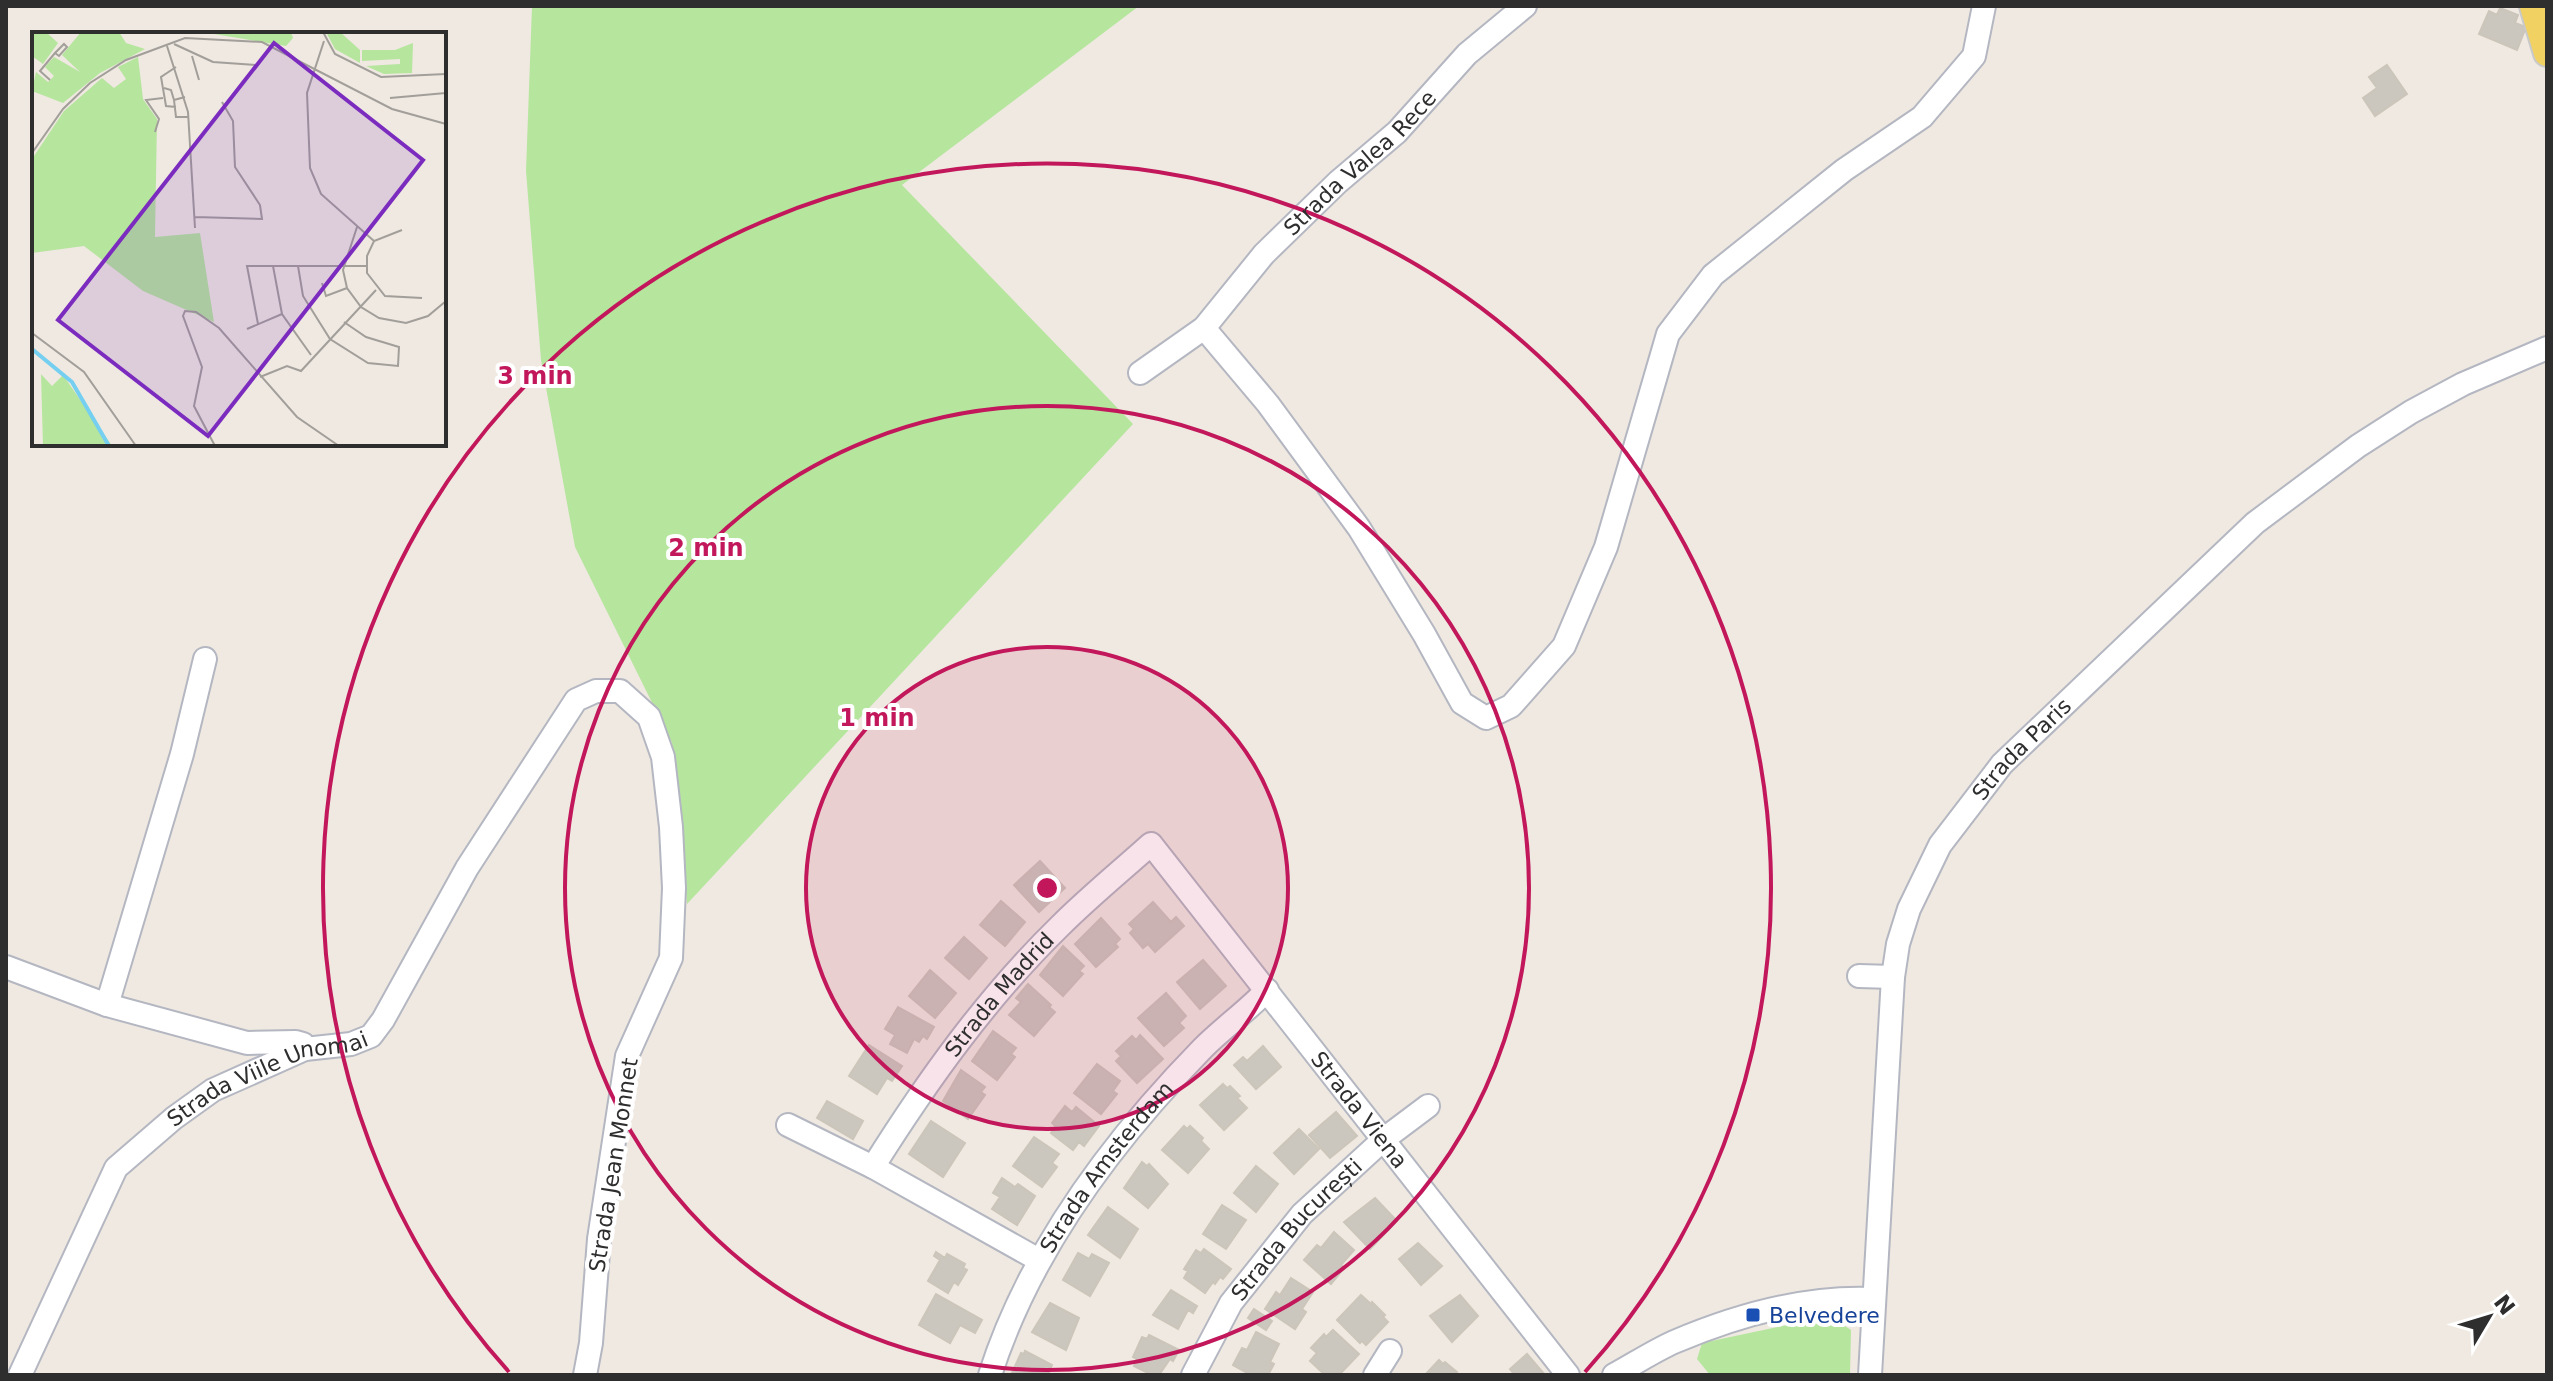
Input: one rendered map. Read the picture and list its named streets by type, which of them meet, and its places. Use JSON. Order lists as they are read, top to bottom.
{
  "streets": {
    "street": [
      "Strada Valea Rece",
      "Strada Paris",
      "Strada Madrid",
      "Strada Viile Unomai",
      "Strada Viena",
      "Strada Jean Monnet",
      "Strada Amsterdam",
      "Strada București"
    ]
  },
  "crossings": [
    ["Strada Madrid", "Strada Viena"],
    ["Strada Viile Unomai", "Strada Jean Monnet"],
    ["Strada Viena", "Strada Amsterdam"],
    ["Strada Viena", "Strada București"]
  ],
  "places": {
    "transit": ["Belvedere"]
  },
  "north": "top right",
  "rings": ["3 min", "2 min", "1 min"]
}
